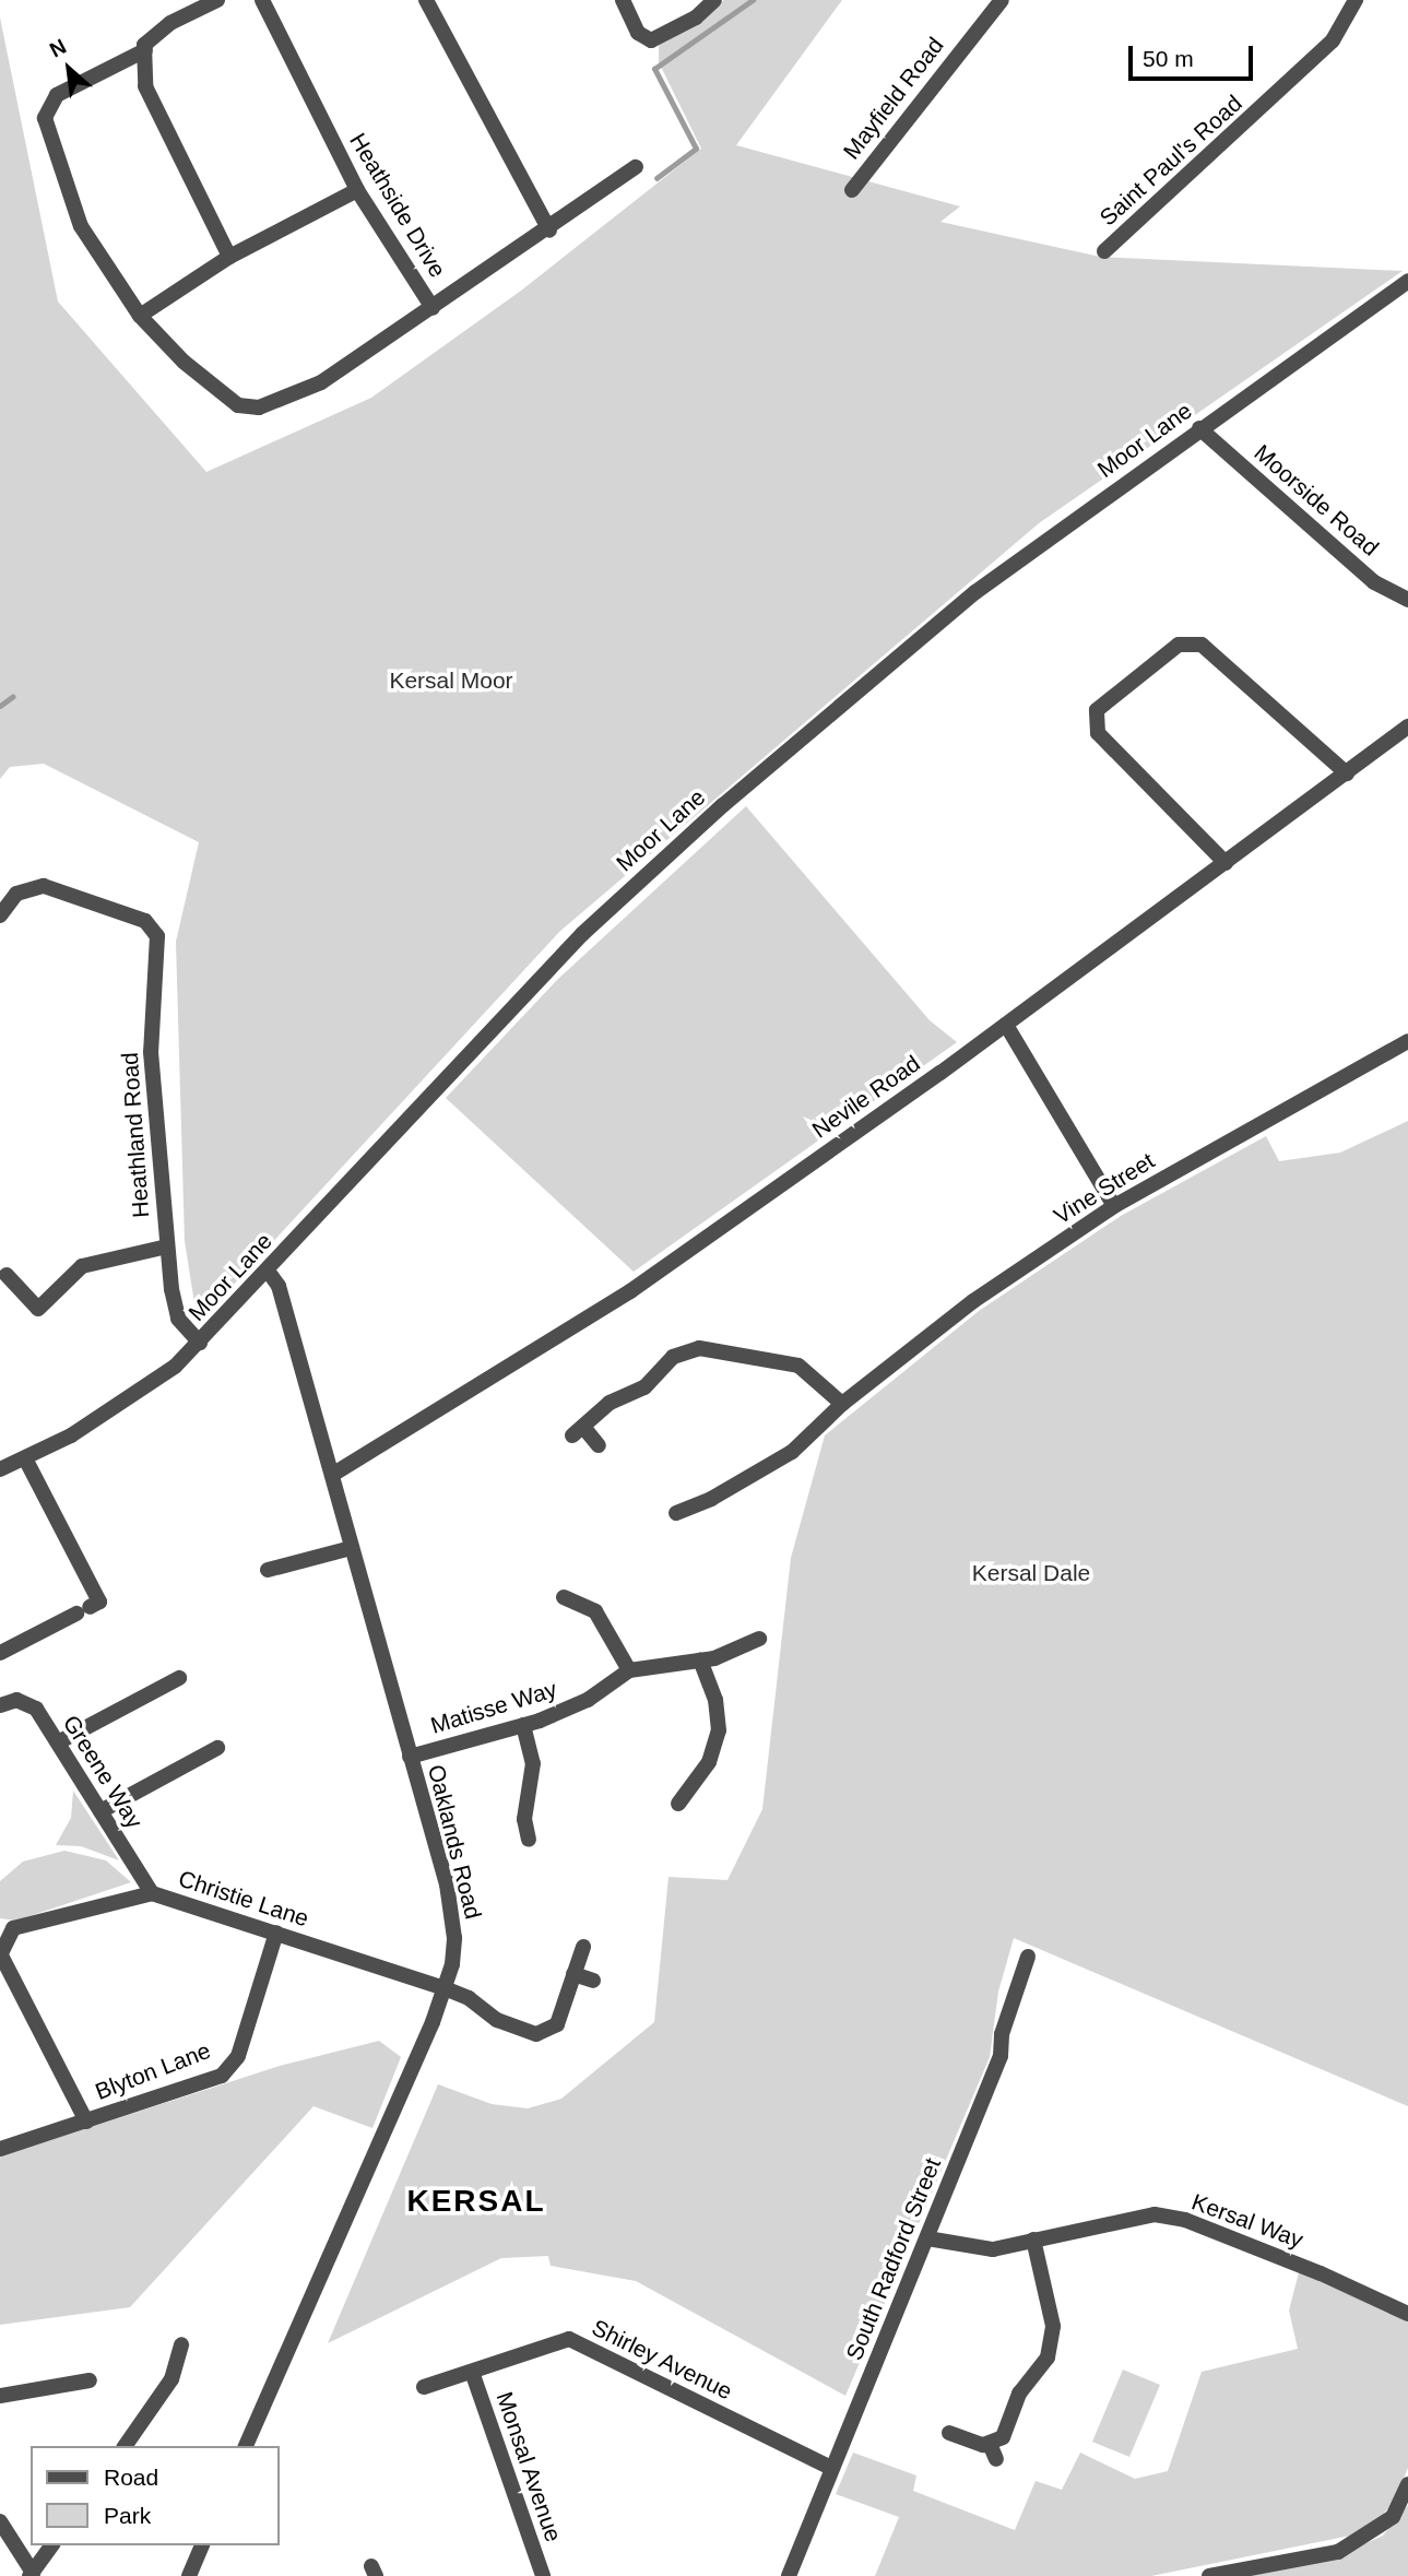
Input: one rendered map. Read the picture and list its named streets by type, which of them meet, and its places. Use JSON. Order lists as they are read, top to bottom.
{
  "streets": {
    "street": [
      "Mayfield Road",
      "Saint Paul's Road",
      "Heathside Drive",
      "Moor Lane",
      "Moorside Road",
      "Nevile Road",
      "Heathland Road",
      "Vine Street",
      "Matisse Way",
      "Greene Way",
      "Oaklands Road",
      "Christie Lane",
      "Blyton Lane",
      "Kersal Way",
      "South Radford Street",
      "Shirley Avenue",
      "Monsal Avenue"
    ]
  },
  "crossings": [
    ["Moor Lane", "Moorside Road"],
    ["Moor Lane", "Heathland Road"],
    ["Moor Lane", "Oaklands Road"],
    ["Nevile Road", "Oaklands Road"],
    ["Matisse Way", "Oaklands Road"],
    ["Greene Way", "Christie Lane"],
    ["Oaklands Road", "Christie Lane"],
    ["Christie Lane", "Blyton Lane"],
    ["Kersal Way", "South Radford Street"],
    ["South Radford Street", "Shirley Avenue"],
    ["Shirley Avenue", "Monsal Avenue"]
  ],
  "districts": ["KERSAL"],
  "parks": ["Kersal Moor", "Kersal Dale"],
  "legend": ["Road", "Park"],
  "scale_bar": "50 m",
  "north": "top left"
}
